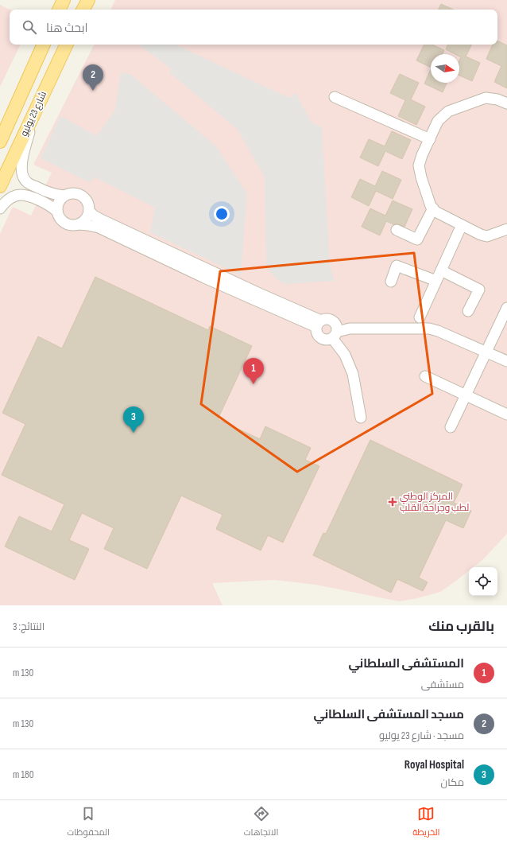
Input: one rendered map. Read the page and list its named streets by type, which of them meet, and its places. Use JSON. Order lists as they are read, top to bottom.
{
  "streets": {
    "main road": ["شارع 23 يوليو"]
  },
  "places": {
    "health": ["المركز الوطني لطب وجراحة القلب"]
  },
  "north": "right",
  "page": {
    "search": "ابحث هنا",
    "pins": ["2", "1", "3"],
    "heading": ["بالقرب منك", "النتائج: 3"],
    "list": [
      {
        "mark": "1",
        "name": "المستشفى السلطاني",
        "note": "مستشفى",
        "value": "130 m"
      },
      {
        "mark": "2",
        "name": "مسجد المستشفى السلطاني",
        "note": "مسجد · شارع 23 يوليو",
        "value": "130 m"
      },
      {
        "mark": "3",
        "name": "Royal Hospital",
        "note": "مكان",
        "value": "180 m"
      }
    ],
    "nav": ["الخريطة", "الاتجاهات", "المحفوظات"]
  }
}
